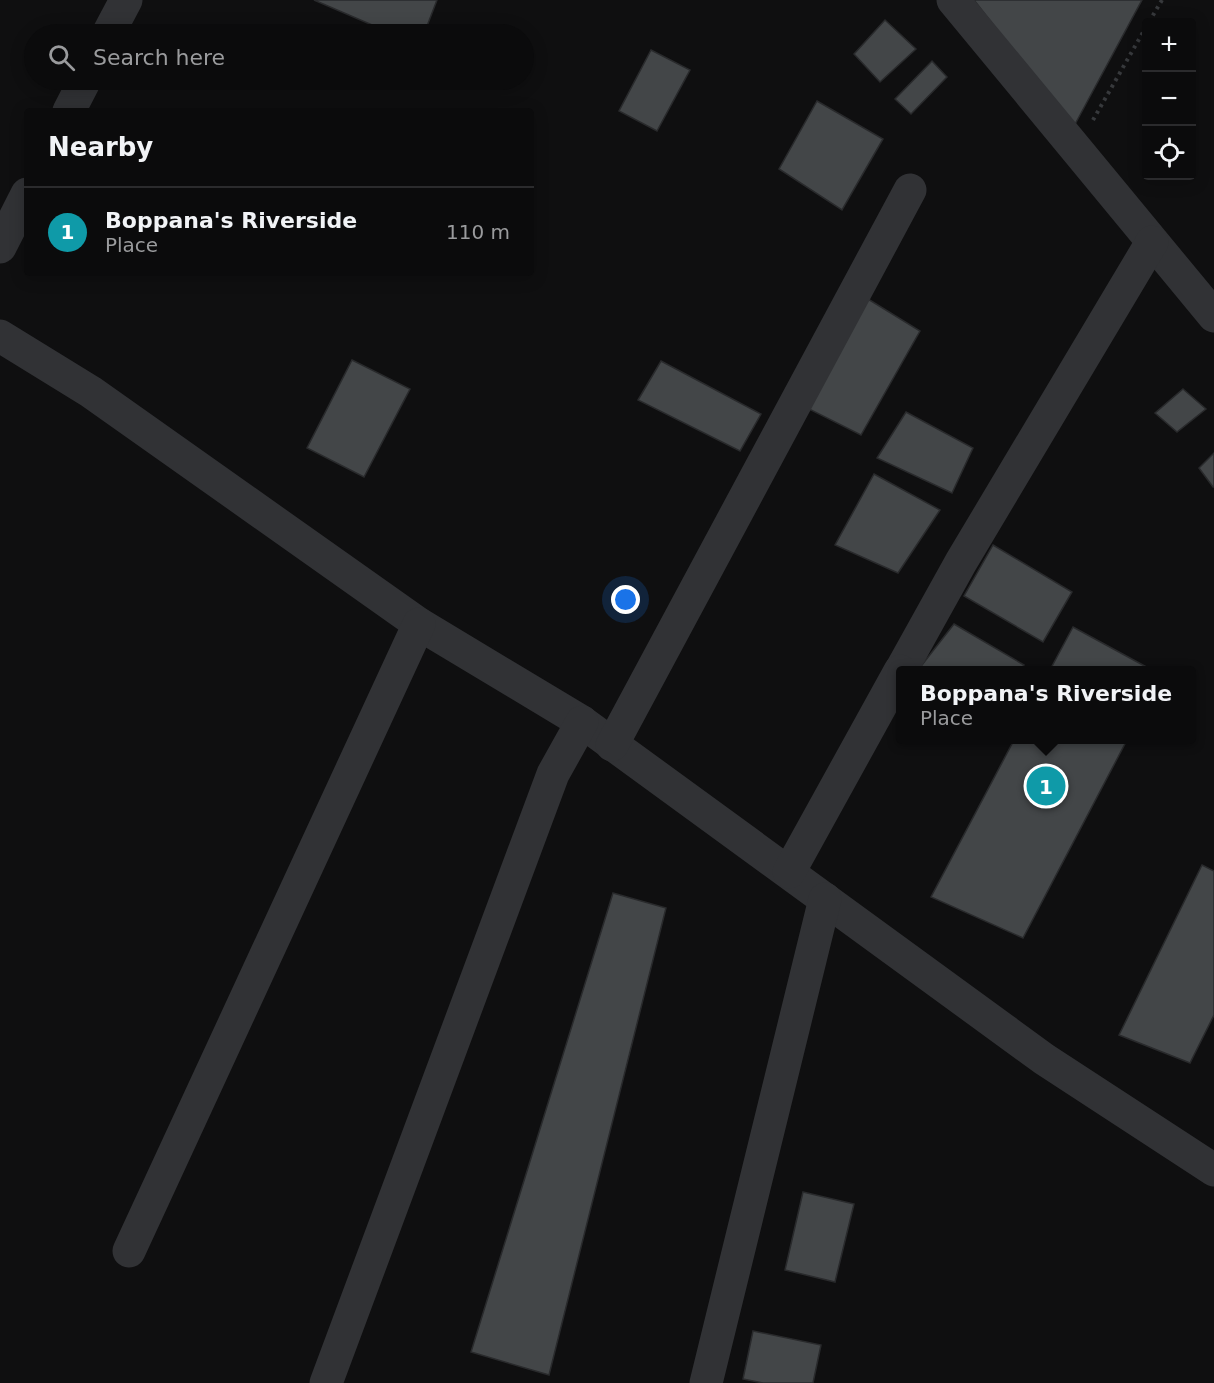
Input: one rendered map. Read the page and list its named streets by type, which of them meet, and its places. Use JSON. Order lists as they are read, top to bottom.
{
  "page": {
    "map_buttons": ["+", "−"],
    "search": "Search here",
    "heading": "Nearby",
    "list": [
      {
        "mark": "1",
        "name": "Boppana's Riverside",
        "note": "Place",
        "value": "110 m"
      }
    ],
    "popup": ["Boppana's Riverside", "Place"],
    "pins": "1"
  }
}
